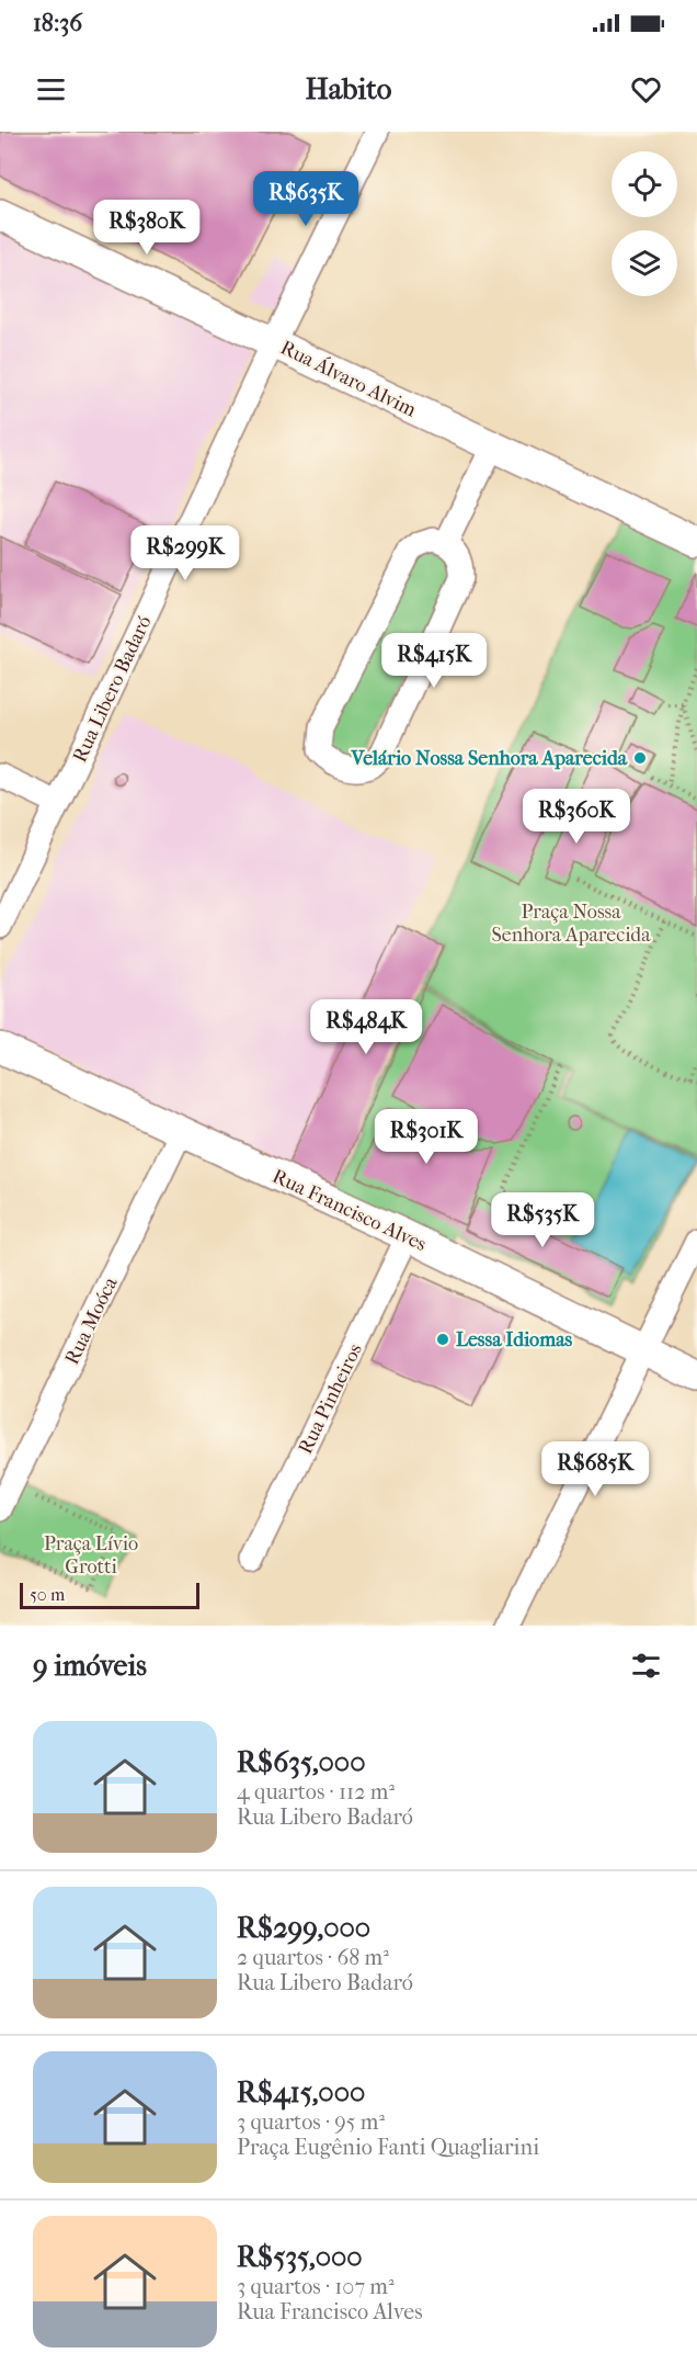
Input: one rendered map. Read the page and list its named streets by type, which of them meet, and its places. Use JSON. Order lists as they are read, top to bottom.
{
  "streets": {
    "street": [
      "Rua Álvaro Alvim",
      "Rua Libero Badaró",
      "Rua Francisco Alves",
      "Rua Moóca",
      "Rua Pinheiros"
    ]
  },
  "crossings": [
    ["Rua Álvaro Alvim", "Rua Libero Badaró"],
    ["Rua Francisco Alves", "Rua Moóca"],
    ["Rua Francisco Alves", "Rua Pinheiros"]
  ],
  "parks": ["Praça Nossa Senhora Aparecida", "Praça Lívio Grotti"],
  "places": ["Velário Nossa Senhora Aparecida", "Lessa Idiomas"],
  "scale_bar": "50 m",
  "page": {
    "status": "18:36",
    "header": "Habito",
    "price": [
      "R$635K",
      "R$380K",
      "R$299K",
      "R$415K",
      "R$360K",
      "R$484K",
      "R$301K",
      "R$535K",
      "R$685K"
    ],
    "scale": "50 m",
    "heading": "9 imóveis",
    "list": [
      {
        "name": "R$635,000",
        "note": "4 quartos · 112 m² · Rua Libero Badaró"
      },
      {
        "name": "R$299,000",
        "note": "2 quartos · 68 m² · Rua Libero Badaró"
      },
      {
        "name": "R$415,000",
        "note": "3 quartos · 95 m² · Praça Eugênio Fanti Quagliarini"
      },
      {
        "name": "R$535,000",
        "note": "3 quartos · 107 m² · Rua Francisco Alves"
      }
    ]
  }
}
